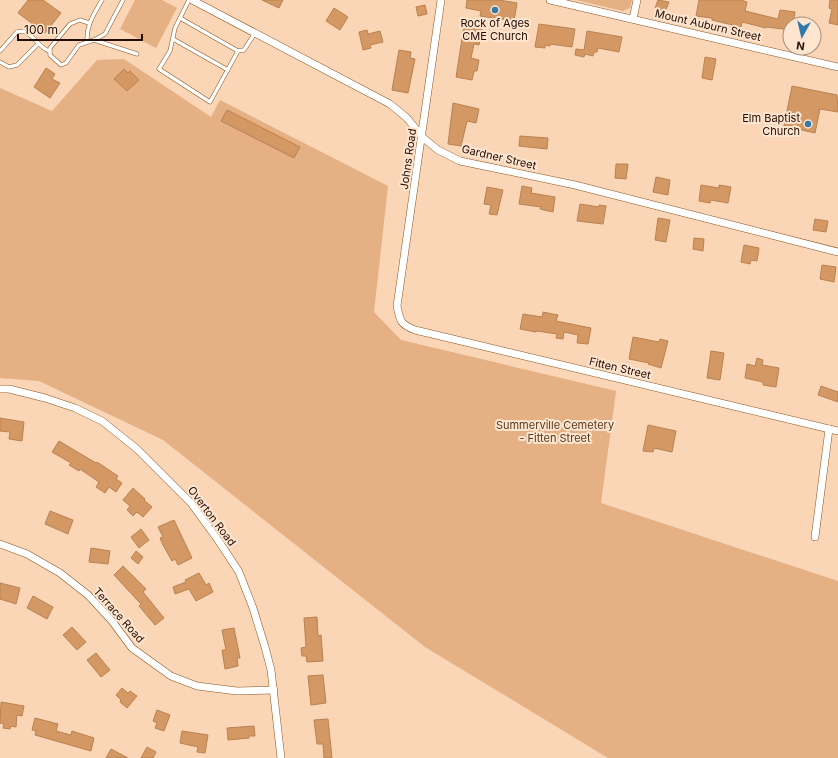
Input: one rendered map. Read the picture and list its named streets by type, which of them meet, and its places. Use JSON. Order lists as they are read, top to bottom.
{
  "streets": {
    "street": [
      "Mount Auburn Street",
      "Gardner Street",
      "Johns Road",
      "Fitten Street",
      "Overton Road",
      "Terrace Road"
    ]
  },
  "crossings": [
    ["Gardner Street", "Johns Road"],
    ["Johns Road", "Fitten Street"],
    ["Overton Road", "Terrace Road"]
  ],
  "parks": ["Summerville Cemetery - Fitten Street"],
  "places": ["Rock of Ages CME Church", "Elm Baptist Church"],
  "scale_bar": "100 m",
  "north": "bottom"
}
